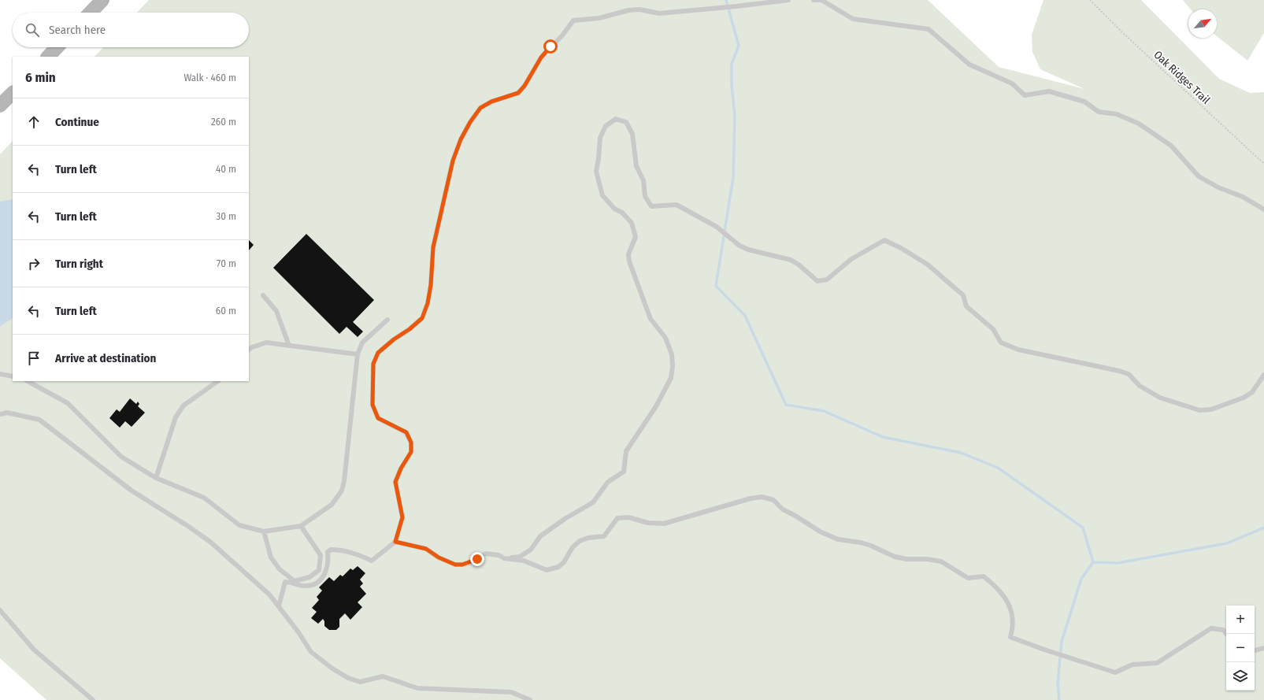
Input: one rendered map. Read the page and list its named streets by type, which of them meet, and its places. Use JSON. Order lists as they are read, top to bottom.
{
  "streets": {
    "path": ["Oak Ridges Trail"]
  },
  "north": "top right",
  "page": {
    "search": "Search here",
    "heading": ["6 min", "Walk · 460 m"],
    "list": [
      ["Continue", "260 m"],
      ["Turn left", "40 m"],
      ["Turn left", "30 m"],
      ["Turn right", "70 m"],
      ["Turn left", "60 m"],
      "Arrive at destination"
    ],
    "map_buttons": ["+", "−"]
  }
}
